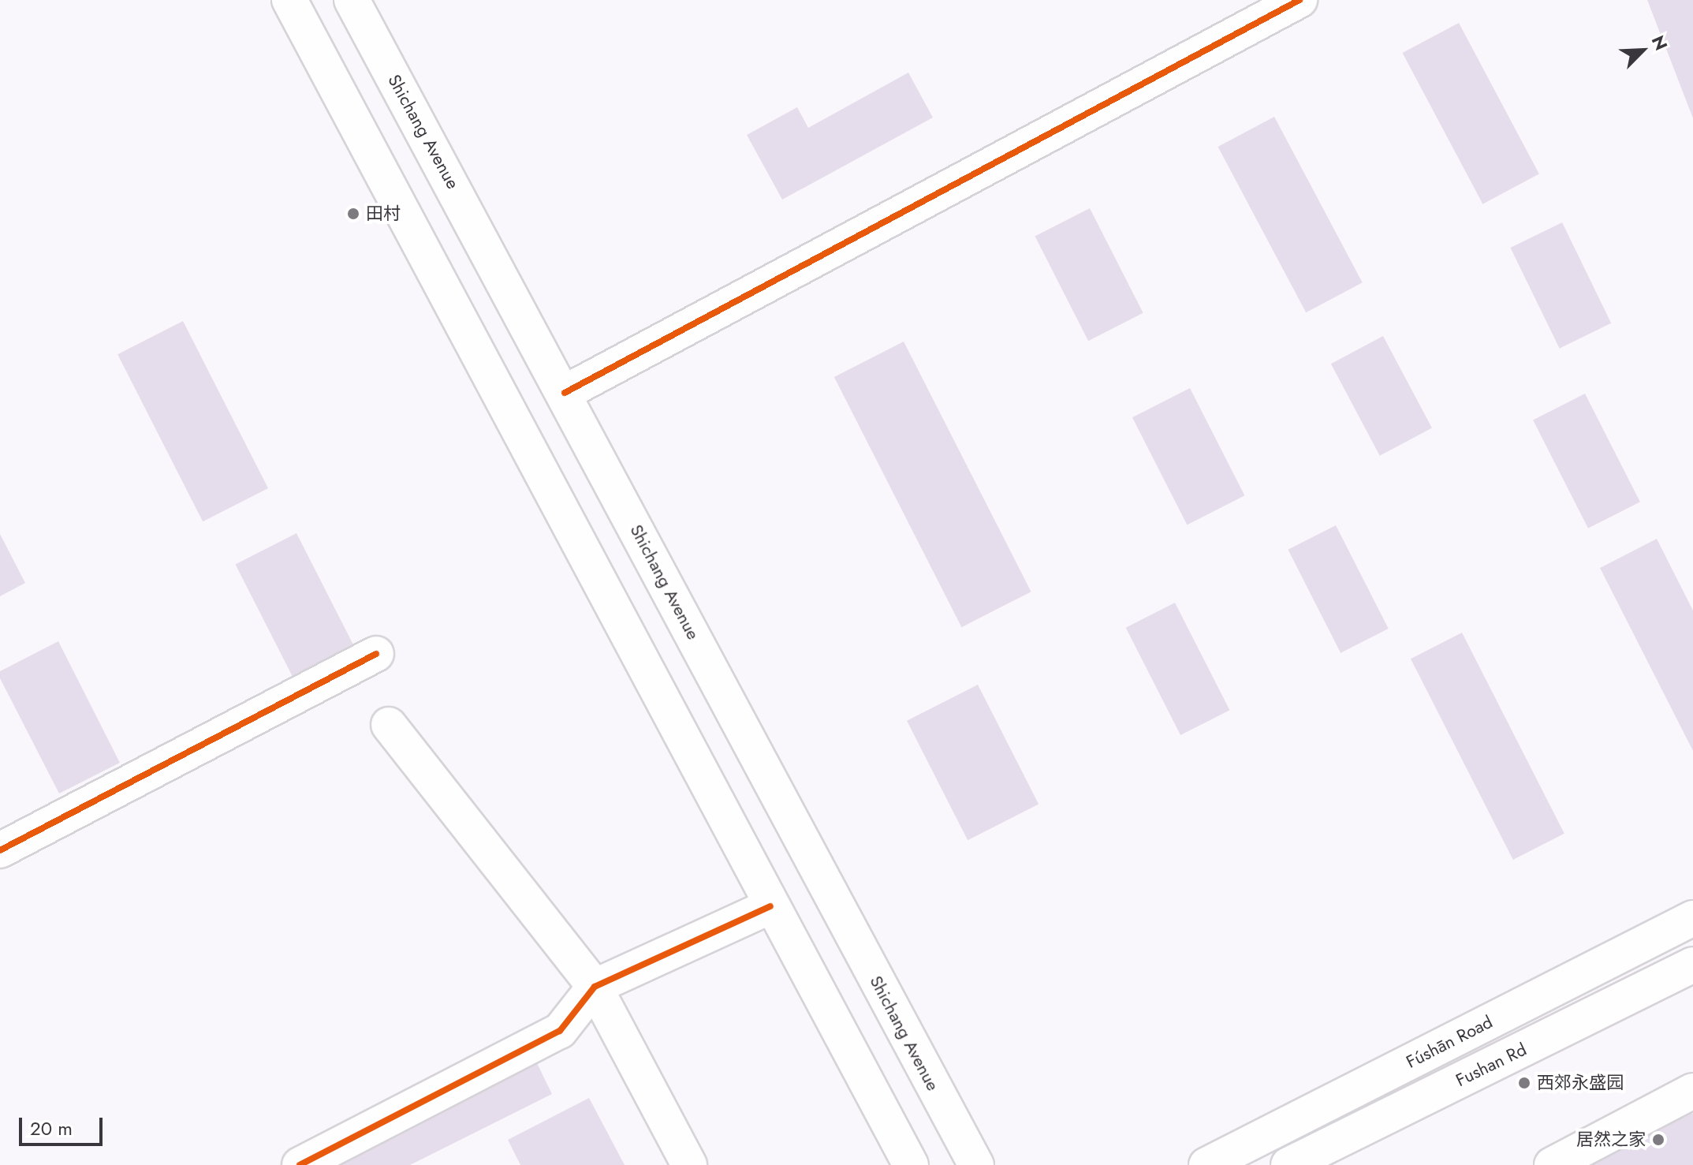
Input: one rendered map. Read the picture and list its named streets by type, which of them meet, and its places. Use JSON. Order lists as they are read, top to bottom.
{
  "streets": {
    "main road": ["Shichang Avenue", "Fúshān Road", "Fushan Rd"]
  },
  "places": ["田村", "西郊永盛园", "居然之家"],
  "scale_bar": "20 m",
  "north": "top right"
}
